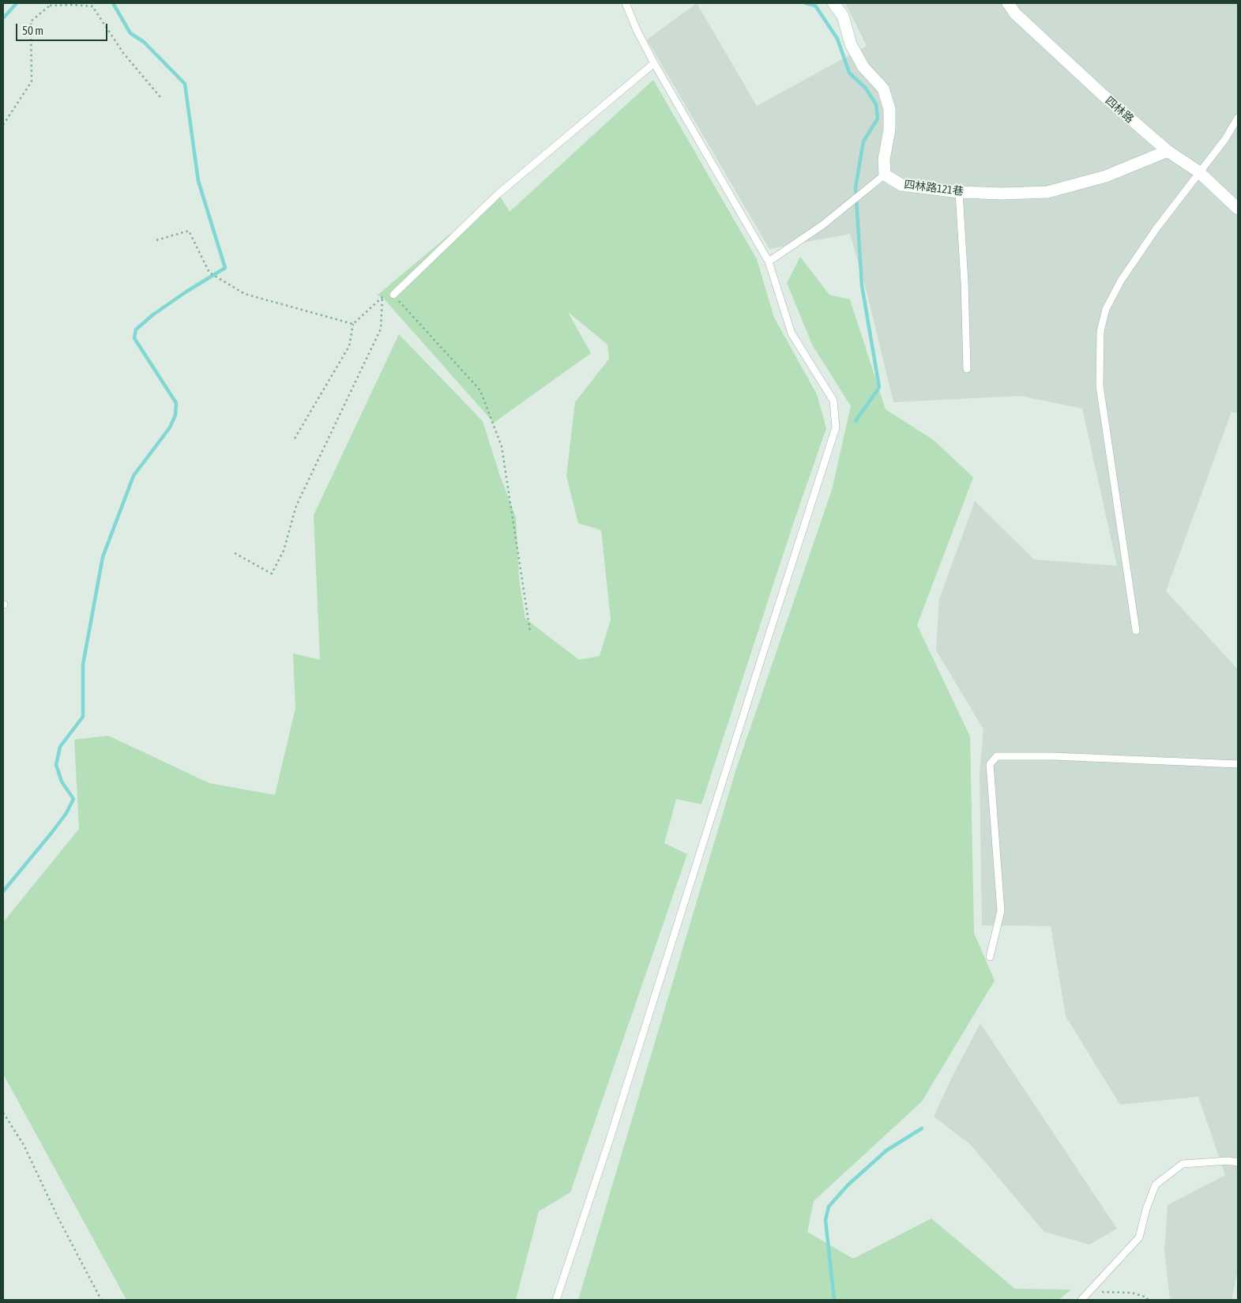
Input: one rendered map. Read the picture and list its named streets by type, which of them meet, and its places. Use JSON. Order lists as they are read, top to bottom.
{
  "streets": {
    "street": ["四林路", "四林路121巷"]
  },
  "crossings": [
    ["四林路", "四林路121巷"]
  ],
  "scale_bar": "50 m"
}
